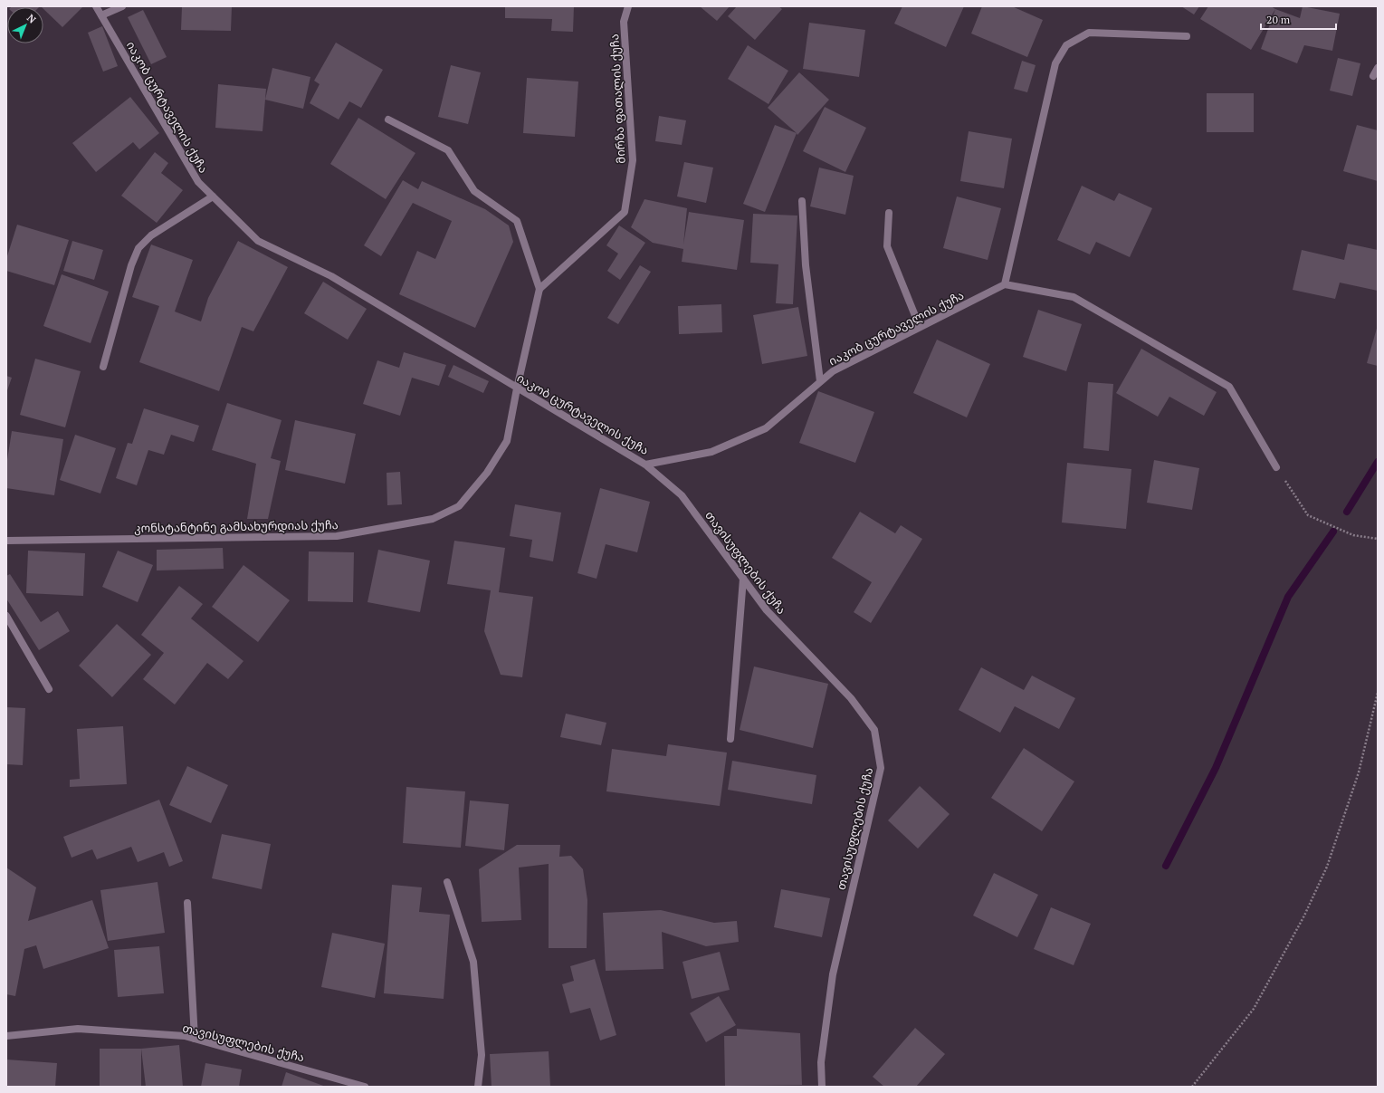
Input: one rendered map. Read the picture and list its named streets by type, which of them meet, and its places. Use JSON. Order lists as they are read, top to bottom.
{
  "streets": {
    "street": [
      "მირზა ფათალის ქუჩა",
      "იაკობ ცურტაველის ქუჩა",
      "კონსტანტინე გამსახურდიას ქუჩა",
      "თავისუფლების ქუჩა"
    ]
  },
  "crossings": [
    ["იაკობ ცურტაველის ქუჩა", "კონსტანტინე გამსახურდიას ქუჩა"],
    ["იაკობ ცურტაველის ქუჩა", "თავისუფლების ქუჩა"]
  ],
  "scale_bar": "20 m",
  "north": "top right"
}
